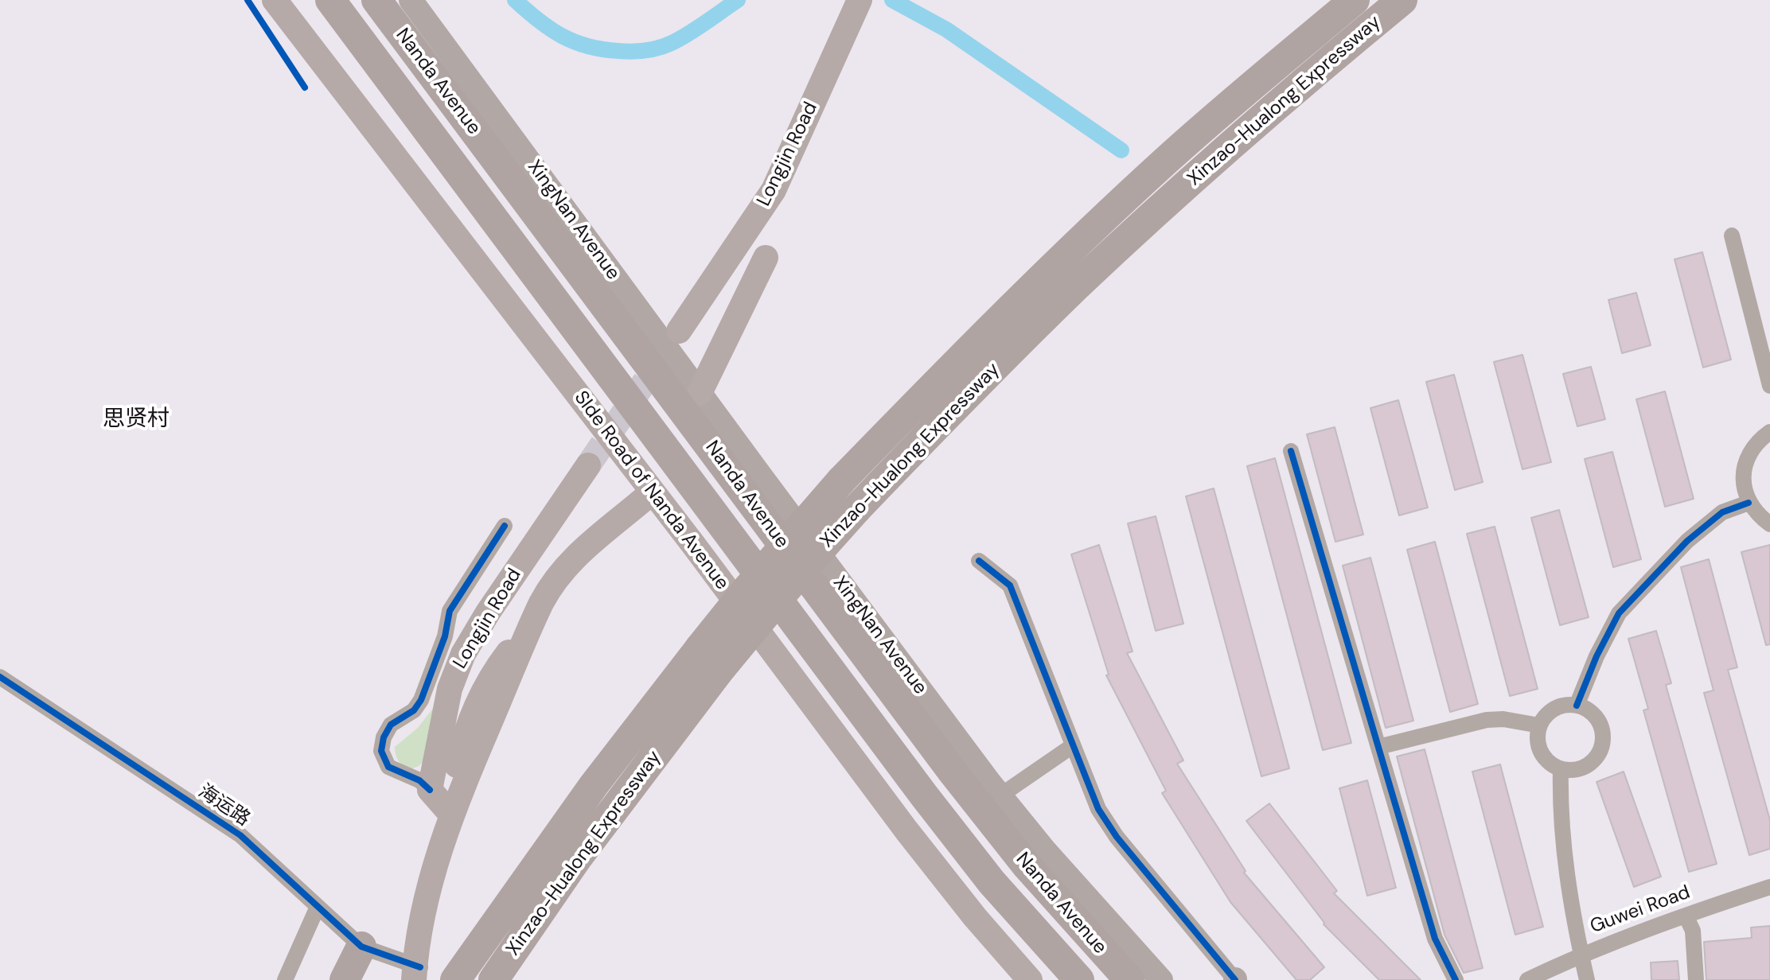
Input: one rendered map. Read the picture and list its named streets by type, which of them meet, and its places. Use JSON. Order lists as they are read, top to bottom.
{
  "streets": {
    "highway": ["Nanda Avenue", "Xinzao-Hualong Expressway"],
    "main road": ["Longjin Road", "XingNan Avenue", "SIde Road of Nanda Avenue"],
    "street": ["海运路", "Guwei Road"]
  },
  "districts": ["思贤村"]
}
